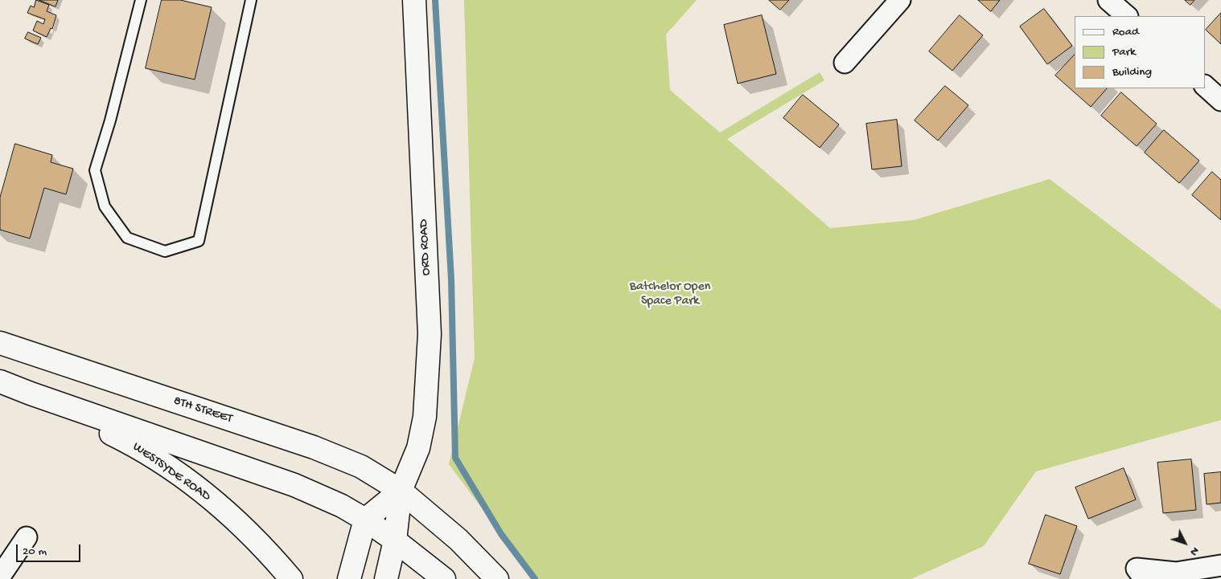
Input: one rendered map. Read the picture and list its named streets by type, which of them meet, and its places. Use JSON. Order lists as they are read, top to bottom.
{
  "streets": {
    "main road": ["ORD ROAD", "8TH STREET", "WESTSYDE ROAD"]
  },
  "crossings": [
    ["ORD ROAD", "8TH STREET"]
  ],
  "parks": ["Batchelor Open Space Park"],
  "legend": ["Road", "Park", "Building"],
  "scale_bar": "20 m",
  "north": "bottom right"
}
